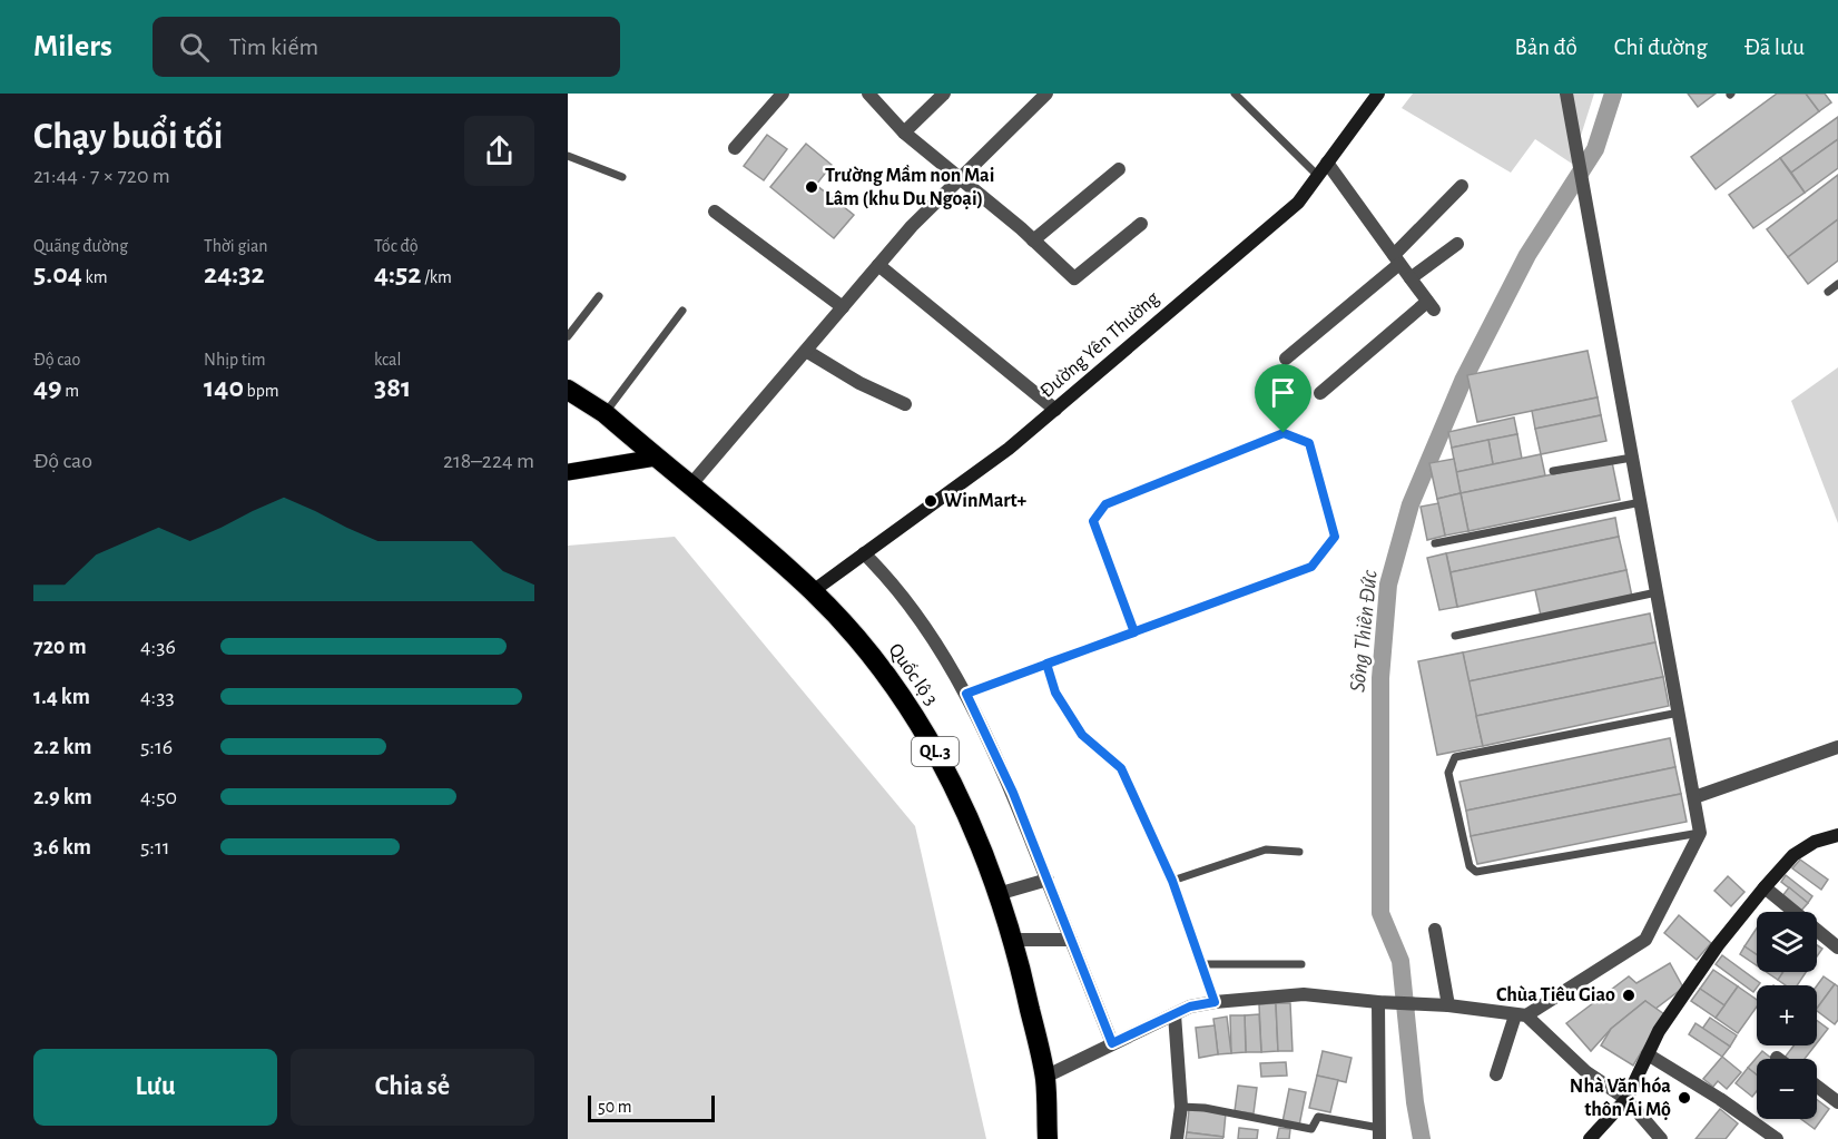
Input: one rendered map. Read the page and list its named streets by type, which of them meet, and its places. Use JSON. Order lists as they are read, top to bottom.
{
  "streets": {
    "highway": ["Quốc lộ 3", "QL.3"],
    "main road": ["Đường Yên Thường"]
  },
  "crossings": [
    ["Đường Yên Thường", "Quốc lộ 3"]
  ],
  "water": ["Sông Thiên Đức"],
  "places": [
    "Trường Mầm non Mai Lâm (khu Du Ngoại)",
    "WinMart+",
    "Chùa Tiêu Giao",
    "Nhà Văn hóa thôn Ái Mộ"
  ],
  "scale_bar": "50 m",
  "page": {
    "header": "Milers",
    "search": "Tìm kiếm",
    "nav": ["Bản đồ", "Chỉ đường", "Đã lưu"],
    "heading": ["Chạy buổi tối", "21:44 · 7 × 720 m"],
    "stats": [
      ["Quãng đường", "5.04 km"],
      ["Thời gian", "24:32"],
      ["Tốc độ", "4:52 /km"],
      ["Độ cao", "49 m"],
      ["Nhịp tim", "140 bpm"],
      ["kcal", "381"]
    ],
    "chart": ["Độ cao", "218–224 m"],
    "list": [
      {
        "name": "720 m",
        "note": "4:36"
      },
      {
        "name": "1.4 km",
        "note": "4:33"
      },
      {
        "name": "2.2 km",
        "note": "5:16"
      },
      {
        "name": "2.9 km",
        "note": "4:50"
      },
      {
        "name": "3.6 km",
        "note": "5:11"
      }
    ],
    "map_buttons": ["+", "−"],
    "buttons": ["Lưu", "Chia sẻ"],
    "scale": "50 m"
  }
}
